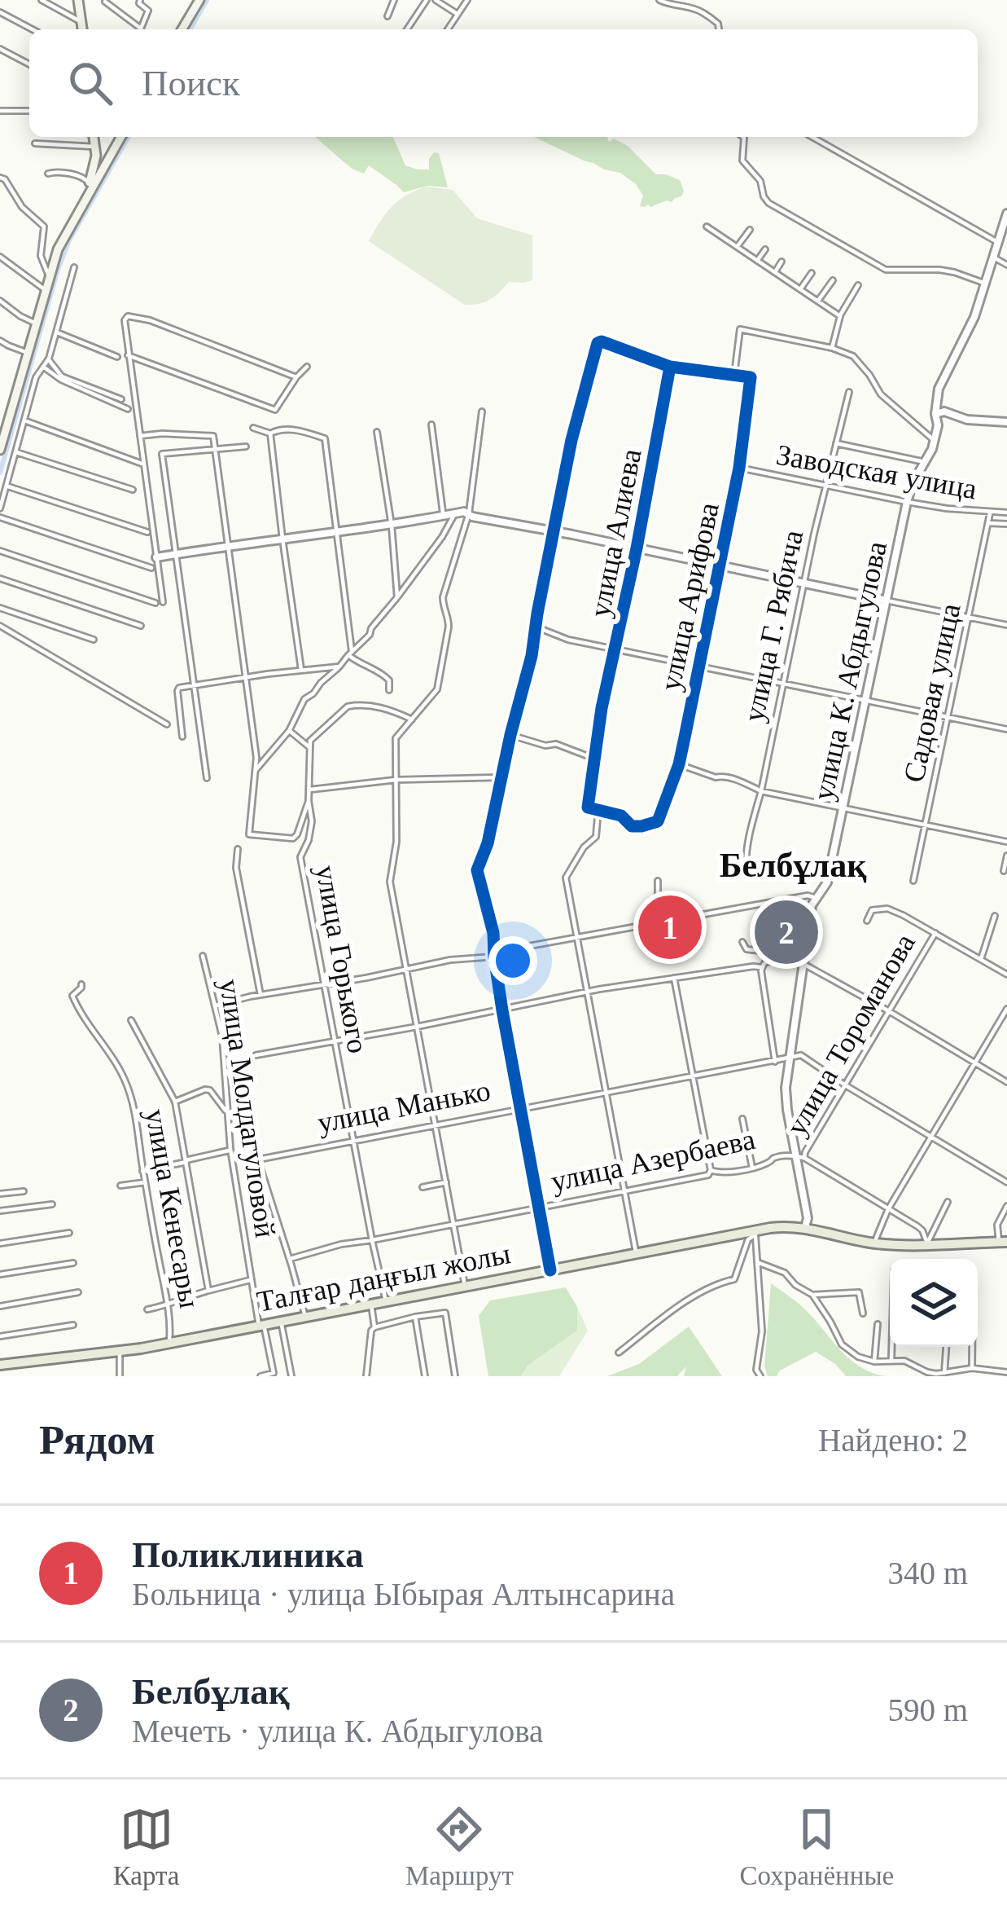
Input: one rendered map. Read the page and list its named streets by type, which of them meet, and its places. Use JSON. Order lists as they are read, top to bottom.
{
  "streets": {
    "main road": ["Талғар даңғыл жолы"],
    "street": [
      "Заводская улица",
      "улица Алиева",
      "улица Арифова",
      "улица Г. Рябича",
      "улица К. Абдыгулова",
      "Садовая улица",
      "улица Горького",
      "улица Тороманова",
      "улица Манько",
      "улица Молдагуловой",
      "улица Азербаева",
      "улица Кенесары"
    ]
  },
  "crossings": [
    ["Заводская улица", "улица Арифова"],
    ["Заводская улица", "улица Г. Рябича"],
    ["Заводская улица", "улица К. Абдыгулова"],
    ["Заводская улица", "Садовая улица"],
    ["улица Алиева", "улица Арифова"],
    ["улица К. Абдыгулова", "улица Тороманова"],
    ["улица К. Абдыгулова", "улица Манько"],
    ["улица К. Абдыгулова", "улица Азербаева"],
    ["улица К. Абдыгулова", "Талғар даңғыл жолы"],
    ["улица Горького", "улица Манько"],
    ["улица Горького", "улица Азербаева"],
    ["улица Горького", "Талғар даңғыл жолы"],
    ["улица Тороманова", "улица Азербаева"],
    ["улица Молдагуловой", "Талғар даңғыл жолы"],
    ["улица Кенесары", "Талғар даңғыл жолы"]
  ],
  "districts": ["Белбұлақ"],
  "page": {
    "search": "Поиск",
    "pins": ["1", "2"],
    "heading": ["Рядом", "Найдено: 2"],
    "list": [
      {
        "mark": "1",
        "name": "Поликлиника",
        "note": "Больница · улица Ыбырая Алтынсарина",
        "value": "340 m"
      },
      {
        "mark": "2",
        "name": "Белбұлақ",
        "note": "Мечеть · улица К. Абдыгулова",
        "value": "590 m"
      }
    ],
    "nav": ["Карта", "Маршрут", "Сохранённые"]
  }
}
